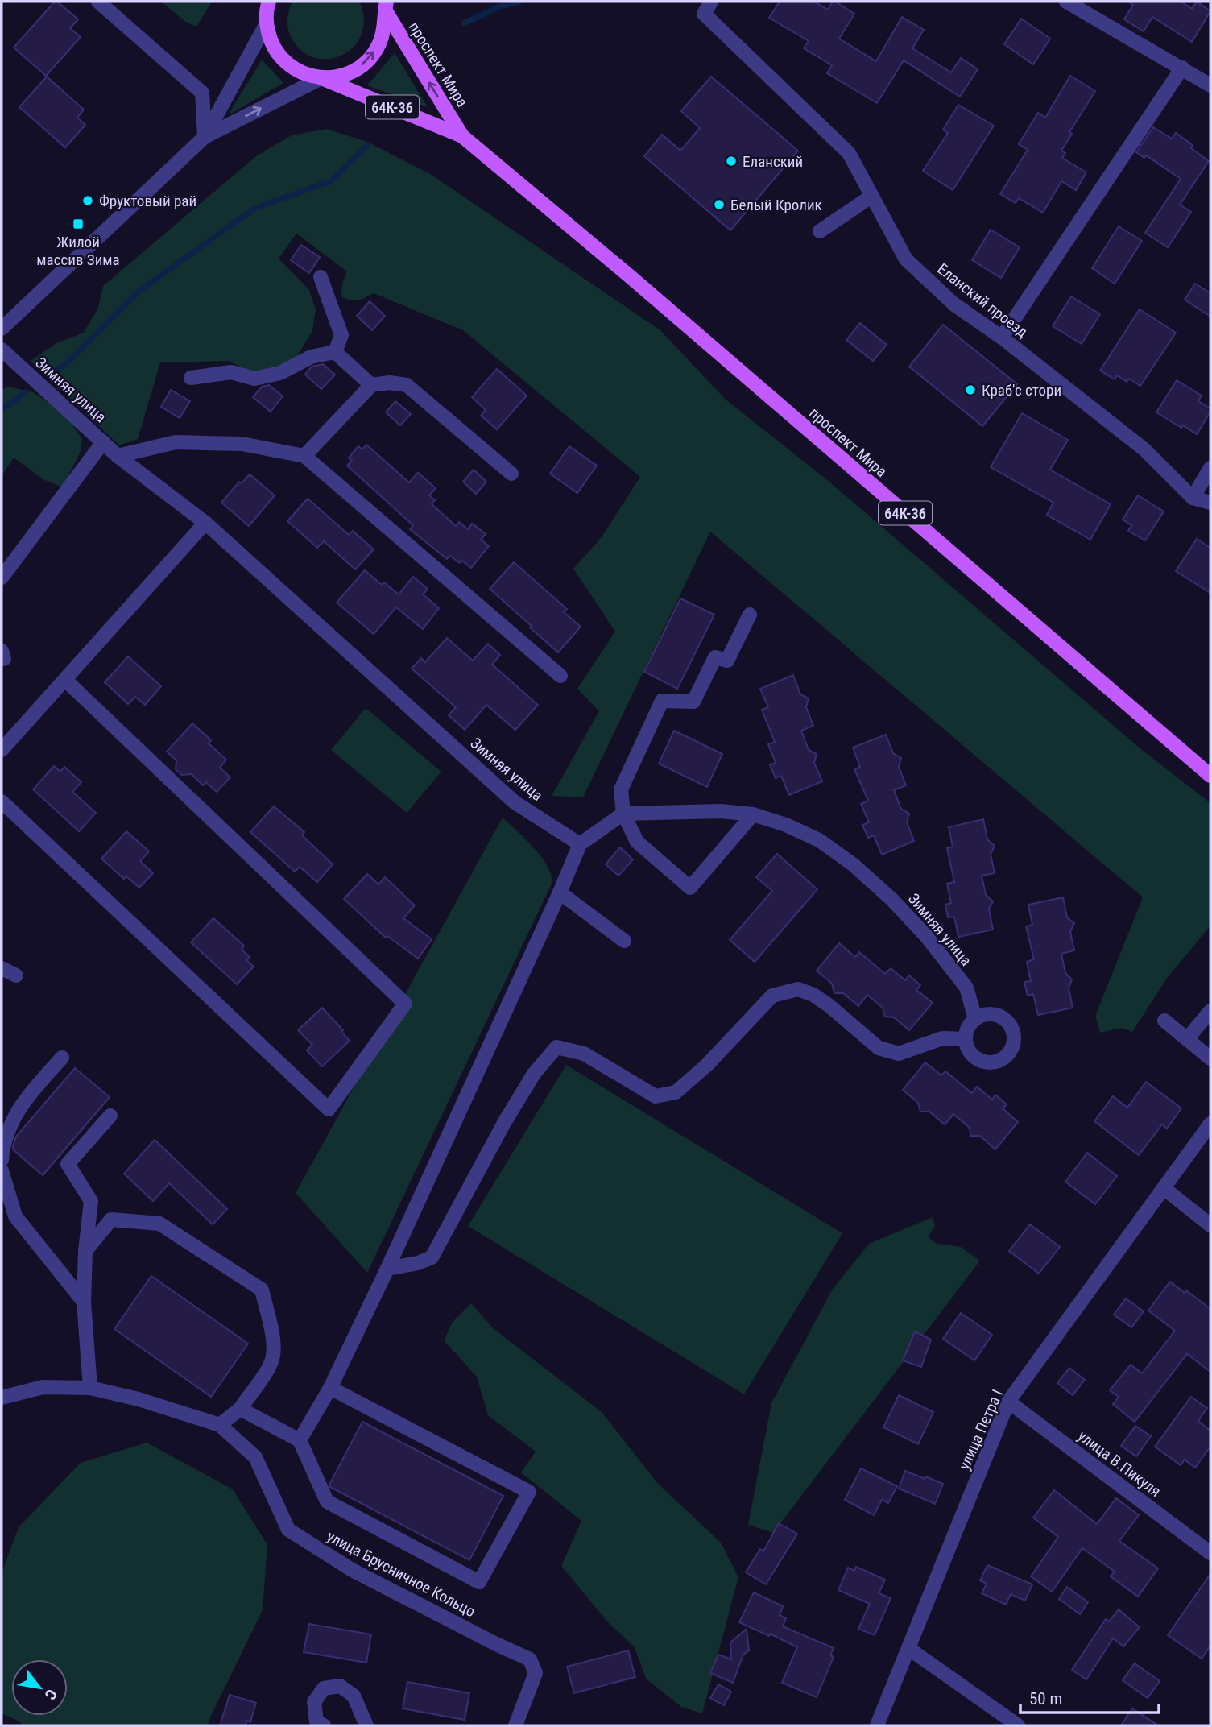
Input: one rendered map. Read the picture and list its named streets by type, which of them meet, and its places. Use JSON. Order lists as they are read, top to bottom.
{
  "streets": {
    "main road": ["проспект Мира", "64К-36"],
    "street": [
      "Еланский проезд",
      "Зимняя улица",
      "улица Петра I",
      "улица В.Пикуля",
      "улица Брусничное Кольцо"
    ]
  },
  "crossings": [
    ["проспект Мира", "64К-36"],
    ["улица Петра I", "улица В.Пикуля"]
  ],
  "places": {
    "other": [
      "Еланский",
      "Фруктовый рай",
      "Белый Кролик",
      "Краб'с стори"
    ],
    "transit": ["Жилой массив Зима"]
  },
  "scale_bar": "50 m",
  "north": "bottom right"
}
